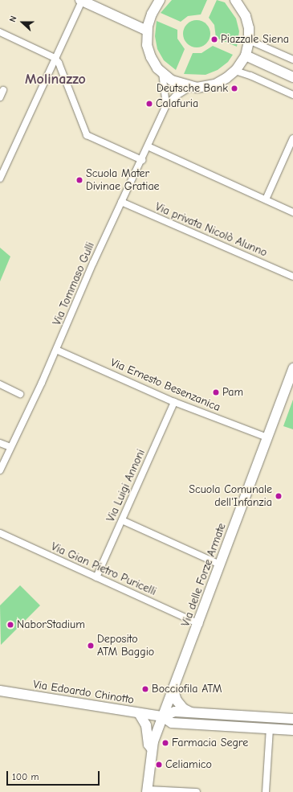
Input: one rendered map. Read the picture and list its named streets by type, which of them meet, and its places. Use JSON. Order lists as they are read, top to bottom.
{
  "streets": {
    "street": [
      "Via privata Nicolò Alunno",
      "Via Tommaso Gulli",
      "Via Ernesto Besenzanica",
      "Via Luigi Annoni",
      "Via Gian Pietro Puricelli",
      "Via delle Forze Armate",
      "Via Edoardo Chinotto"
    ]
  },
  "crossings": [
    ["Via privata Nicolò Alunno", "Via Tommaso Gulli"],
    ["Via Tommaso Gulli", "Via Ernesto Besenzanica"],
    ["Via Ernesto Besenzanica", "Via Luigi Annoni"],
    ["Via Ernesto Besenzanica", "Via delle Forze Armate"],
    ["Via Luigi Annoni", "Via Gian Pietro Puricelli"],
    ["Via Gian Pietro Puricelli", "Via delle Forze Armate"],
    ["Via delle Forze Armate", "Via Edoardo Chinotto"]
  ],
  "districts": ["Molinazzo"],
  "places": [
    "Piazzale Siena",
    "Deutsche Bank",
    "Calafuria",
    "Scuola Mater Divinae Gratiae",
    "Pam",
    "Scuola Comunale dell'Infanzia",
    "NaborStadium",
    "Deposito ATM Baggio",
    "Bocciofila ATM",
    "Farmacia Segre",
    "Celiamico"
  ],
  "scale_bar": "100 m",
  "north": "left"
}
